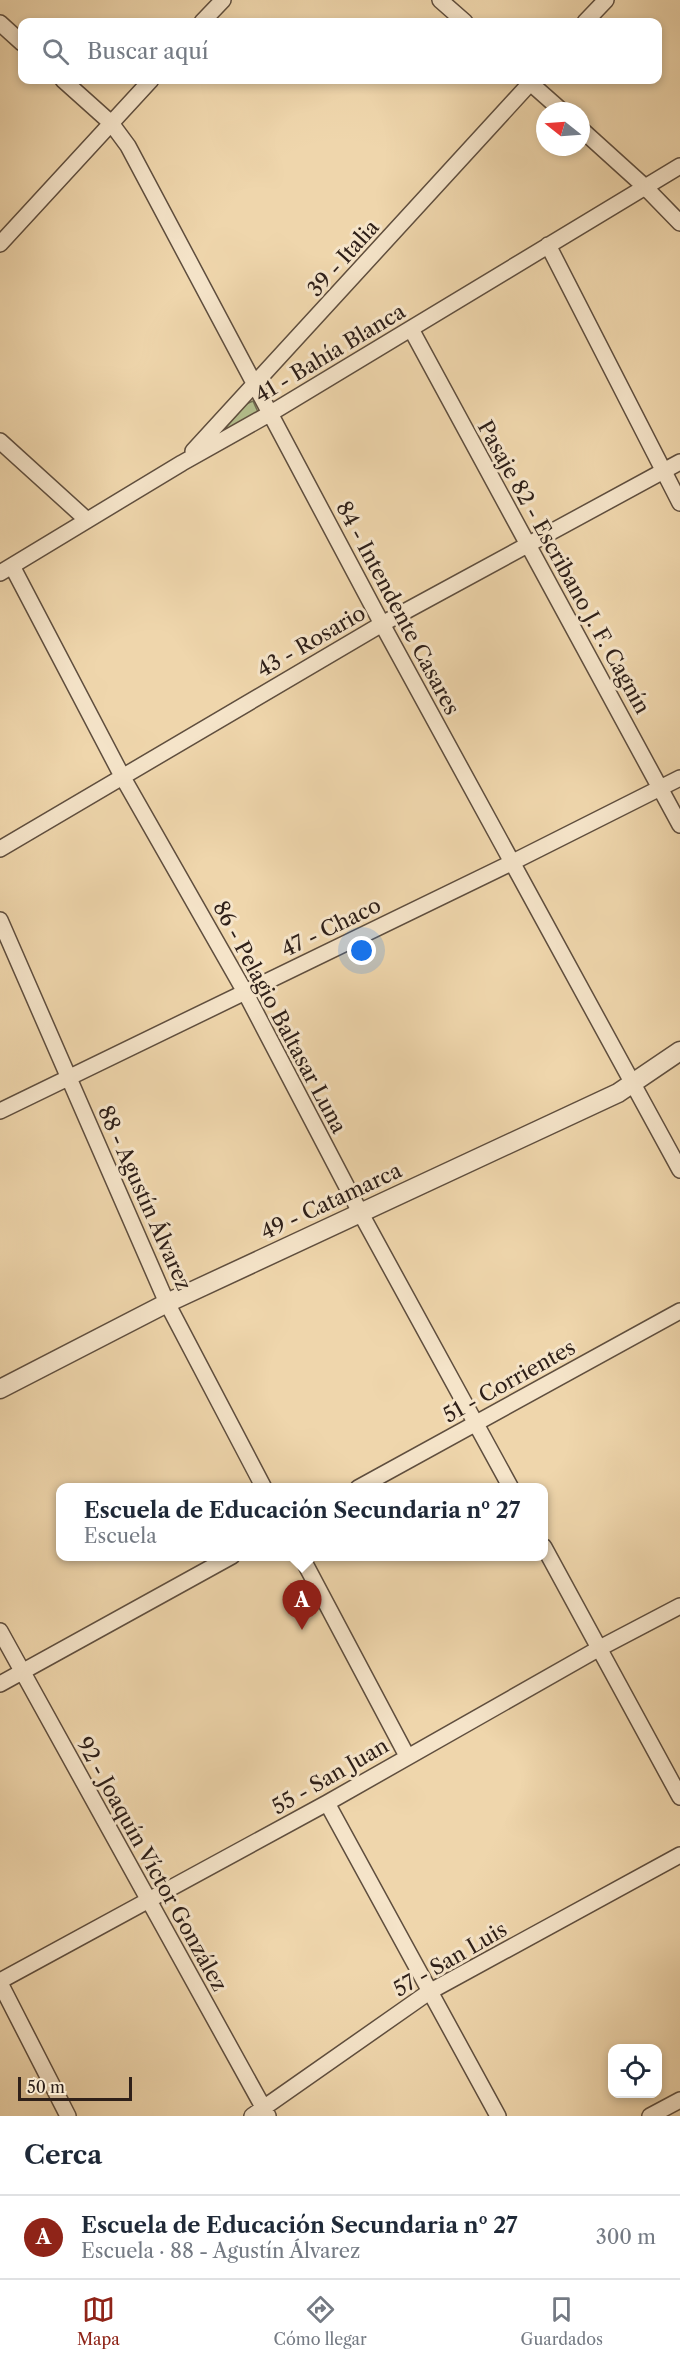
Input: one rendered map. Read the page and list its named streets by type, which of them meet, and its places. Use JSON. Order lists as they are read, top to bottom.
{
  "streets": {
    "street": [
      "39 - Italia",
      "41 - Bahía Blanca",
      "Pasaje 82 - Escribano J. F. Cagnín",
      "84 - Intendente Casares",
      "43 - Rosario",
      "47 - Chaco",
      "86 - Pelagio Baltasar Luna",
      "88 - Agustín Álvarez",
      "49 - Catamarca",
      "51 - Corrientes",
      "55 - San Juan",
      "92 - Joaquín Víctor González",
      "57 - San Luis"
    ]
  },
  "crossings": [
    ["39 - Italia", "41 - Bahía Blanca"],
    ["39 - Italia", "84 - Intendente Casares"],
    ["41 - Bahía Blanca", "Pasaje 82 - Escribano J. F. Cagnín"],
    ["41 - Bahía Blanca", "84 - Intendente Casares"],
    ["41 - Bahía Blanca", "86 - Pelagio Baltasar Luna"],
    ["Pasaje 82 - Escribano J. F. Cagnín", "43 - Rosario"],
    ["Pasaje 82 - Escribano J. F. Cagnín", "47 - Chaco"],
    ["84 - Intendente Casares", "43 - Rosario"],
    ["84 - Intendente Casares", "47 - Chaco"],
    ["84 - Intendente Casares", "49 - Catamarca"],
    ["43 - Rosario", "86 - Pelagio Baltasar Luna"],
    ["47 - Chaco", "86 - Pelagio Baltasar Luna"],
    ["47 - Chaco", "88 - Agustín Álvarez"],
    ["86 - Pelagio Baltasar Luna", "49 - Catamarca"],
    ["86 - Pelagio Baltasar Luna", "51 - Corrientes"],
    ["88 - Agustín Álvarez", "49 - Catamarca"],
    ["55 - San Juan", "92 - Joaquín Víctor González"],
    ["92 - Joaquín Víctor González", "57 - San Luis"]
  ],
  "scale_bar": "50 m",
  "north": "left",
  "page": {
    "search": "Buscar aquí",
    "popup": ["Escuela de Educación Secundaria nº 27", "Escuela"],
    "pins": "A",
    "scale": "50 m",
    "heading": "Cerca",
    "list": [
      {
        "mark": "A",
        "name": "Escuela de Educación Secundaria nº 27",
        "note": "Escuela · 88 - Agustín Álvarez",
        "value": "300 m"
      }
    ],
    "nav": ["Mapa", "Cómo llegar", "Guardados"]
  }
}
